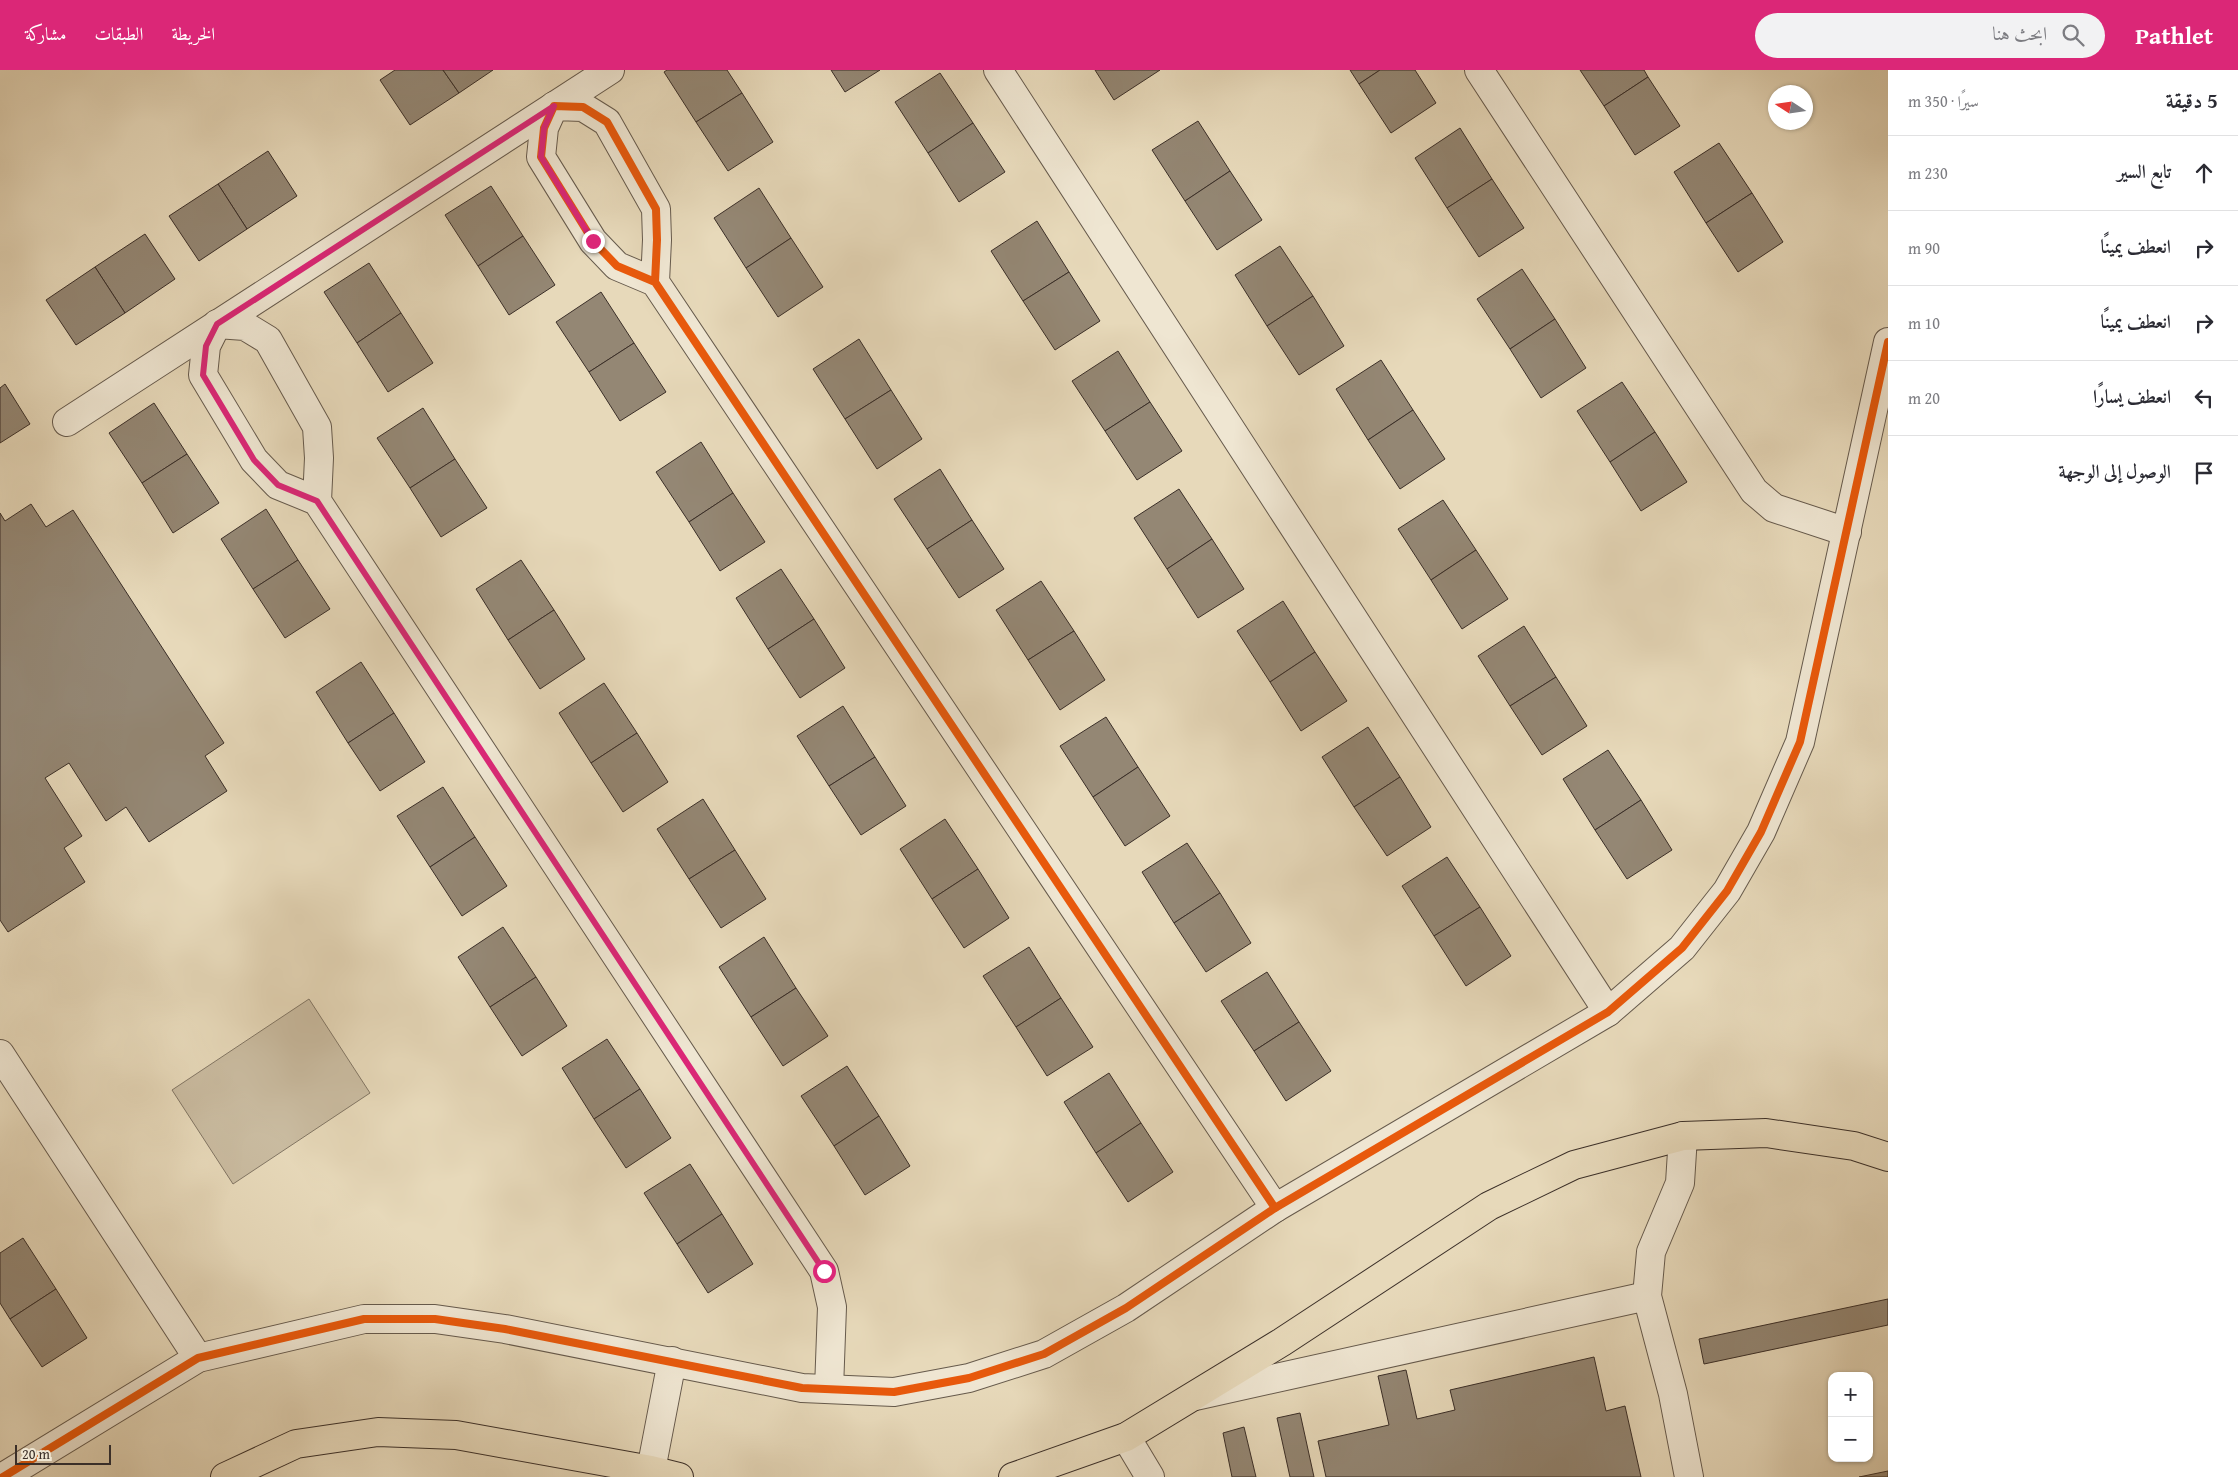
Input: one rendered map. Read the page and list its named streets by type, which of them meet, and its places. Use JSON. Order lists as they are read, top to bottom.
{
  "scale_bar": "20 m",
  "north": "left",
  "page": {
    "header": "Pathlet",
    "search": "ابحث هنا",
    "nav": ["الخريطة", "الطبقات", "مشاركة"],
    "heading": ["5 دقيقة", "سيرًا · 350 m"],
    "list": [
      ["تابع السير", "230 m"],
      ["انعطف يمينًا", "90 m"],
      ["انعطف يمينًا", "10 m"],
      ["انعطف يسارًا", "20 m"],
      "الوصول إلى الوجهة"
    ],
    "map_buttons": ["+", "−"],
    "scale": "20 m"
  }
}
